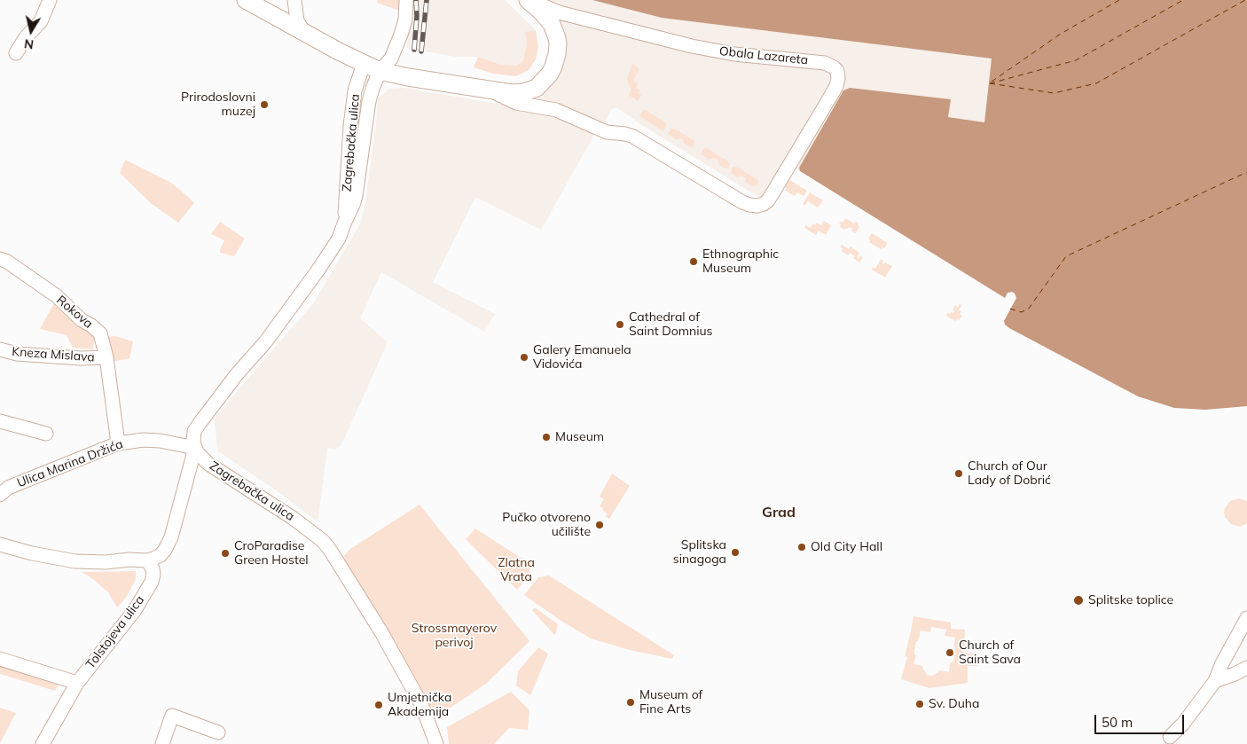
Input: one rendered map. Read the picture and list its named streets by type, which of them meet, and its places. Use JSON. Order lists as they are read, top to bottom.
{
  "streets": {
    "street": [
      "Obala Lazareta",
      "Zagrebačka ulica",
      "Rokova",
      "Kneza Mislava",
      "Ulica Marina Držića",
      "Tolstojeva ulica"
    ]
  },
  "crossings": [
    ["Zagrebačka ulica", "Ulica Marina Držića"],
    ["Rokova", "Kneza Mislava"],
    ["Rokova", "Ulica Marina Držića"]
  ],
  "districts": ["Grad"],
  "parks": ["Zlatna Vrata", "Strossmayerov perivoj"],
  "places": [
    "Prirodoslovni muzej",
    "Ethnographic Museum",
    "Cathedral of Saint Domnius",
    "Galery Emanuela Vidovića",
    "Museum",
    "Church of Our Lady of Dobrić",
    "Pučko otvoreno učilište",
    "Old City Hall",
    "Splitska sinagoga",
    "CroParadise Green Hostel",
    "Splitske toplice",
    "Church of Saint Sava",
    "Museum of Fine Arts",
    "Sv. Duha",
    "Umjetnička Akademija"
  ],
  "scale_bar": "50 m",
  "north": "bottom"
}
